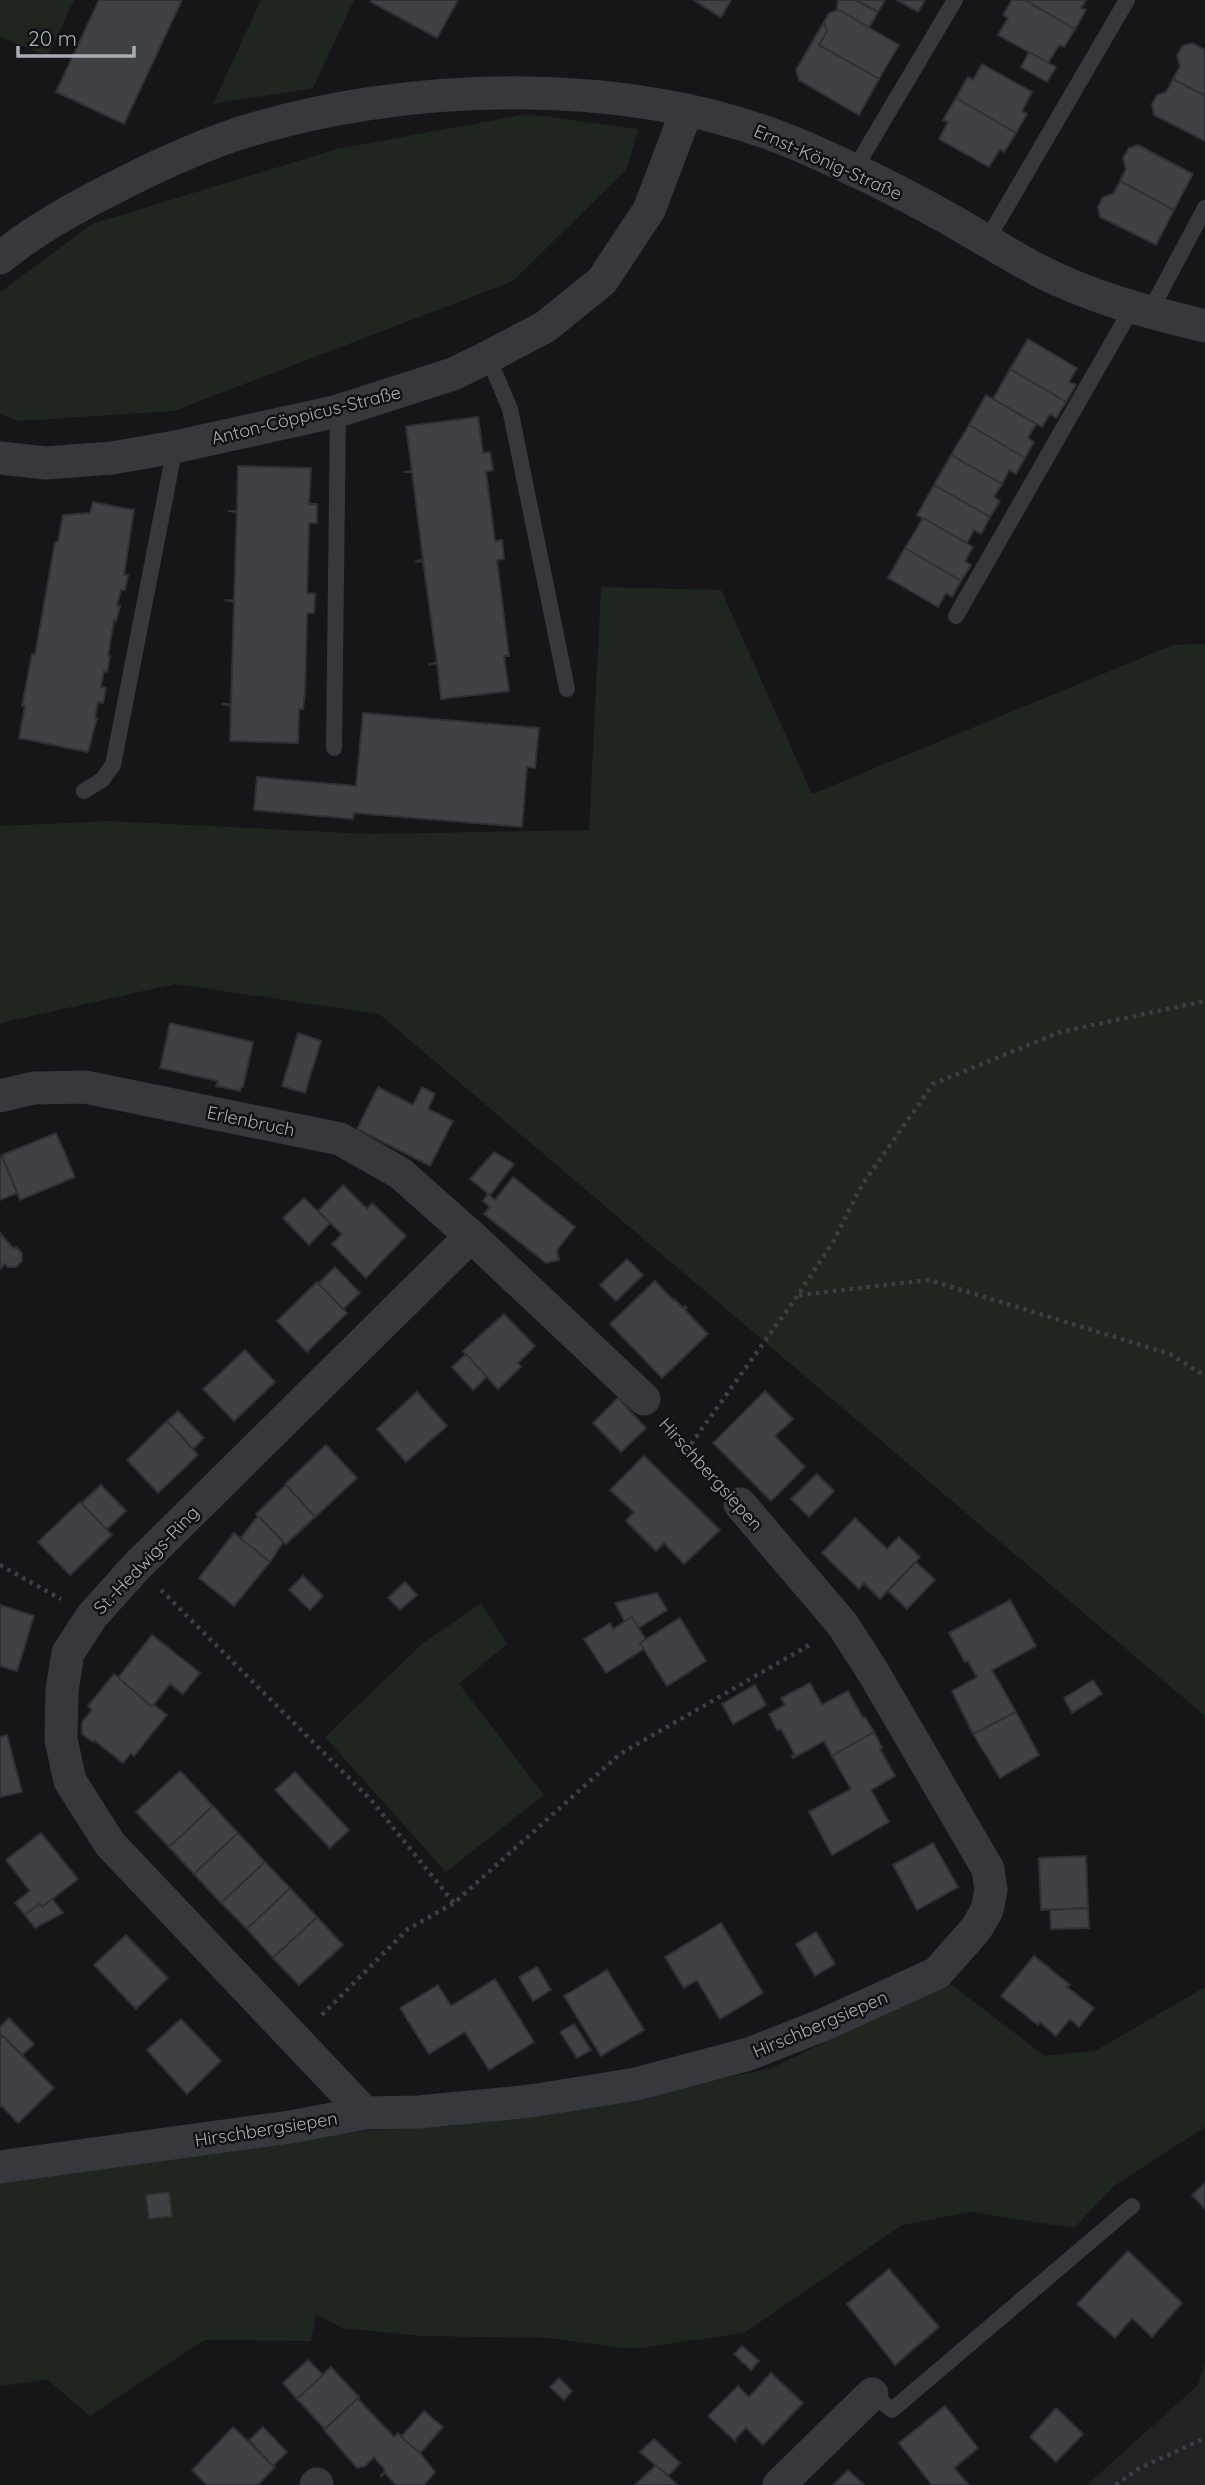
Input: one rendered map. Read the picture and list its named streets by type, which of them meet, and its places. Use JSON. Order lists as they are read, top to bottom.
{
  "streets": {
    "street": [
      "Ernst-König-Straße",
      "Anton-Cöppicus-Straße",
      "Erlenbruch",
      "Hirschbergsiepen",
      "St.-Hedwigs-Ring"
    ]
  },
  "crossings": [
    ["Ernst-König-Straße", "Anton-Cöppicus-Straße"],
    ["Erlenbruch", "St.-Hedwigs-Ring"],
    ["Hirschbergsiepen", "St.-Hedwigs-Ring"]
  ],
  "scale_bar": "20 m"
}
